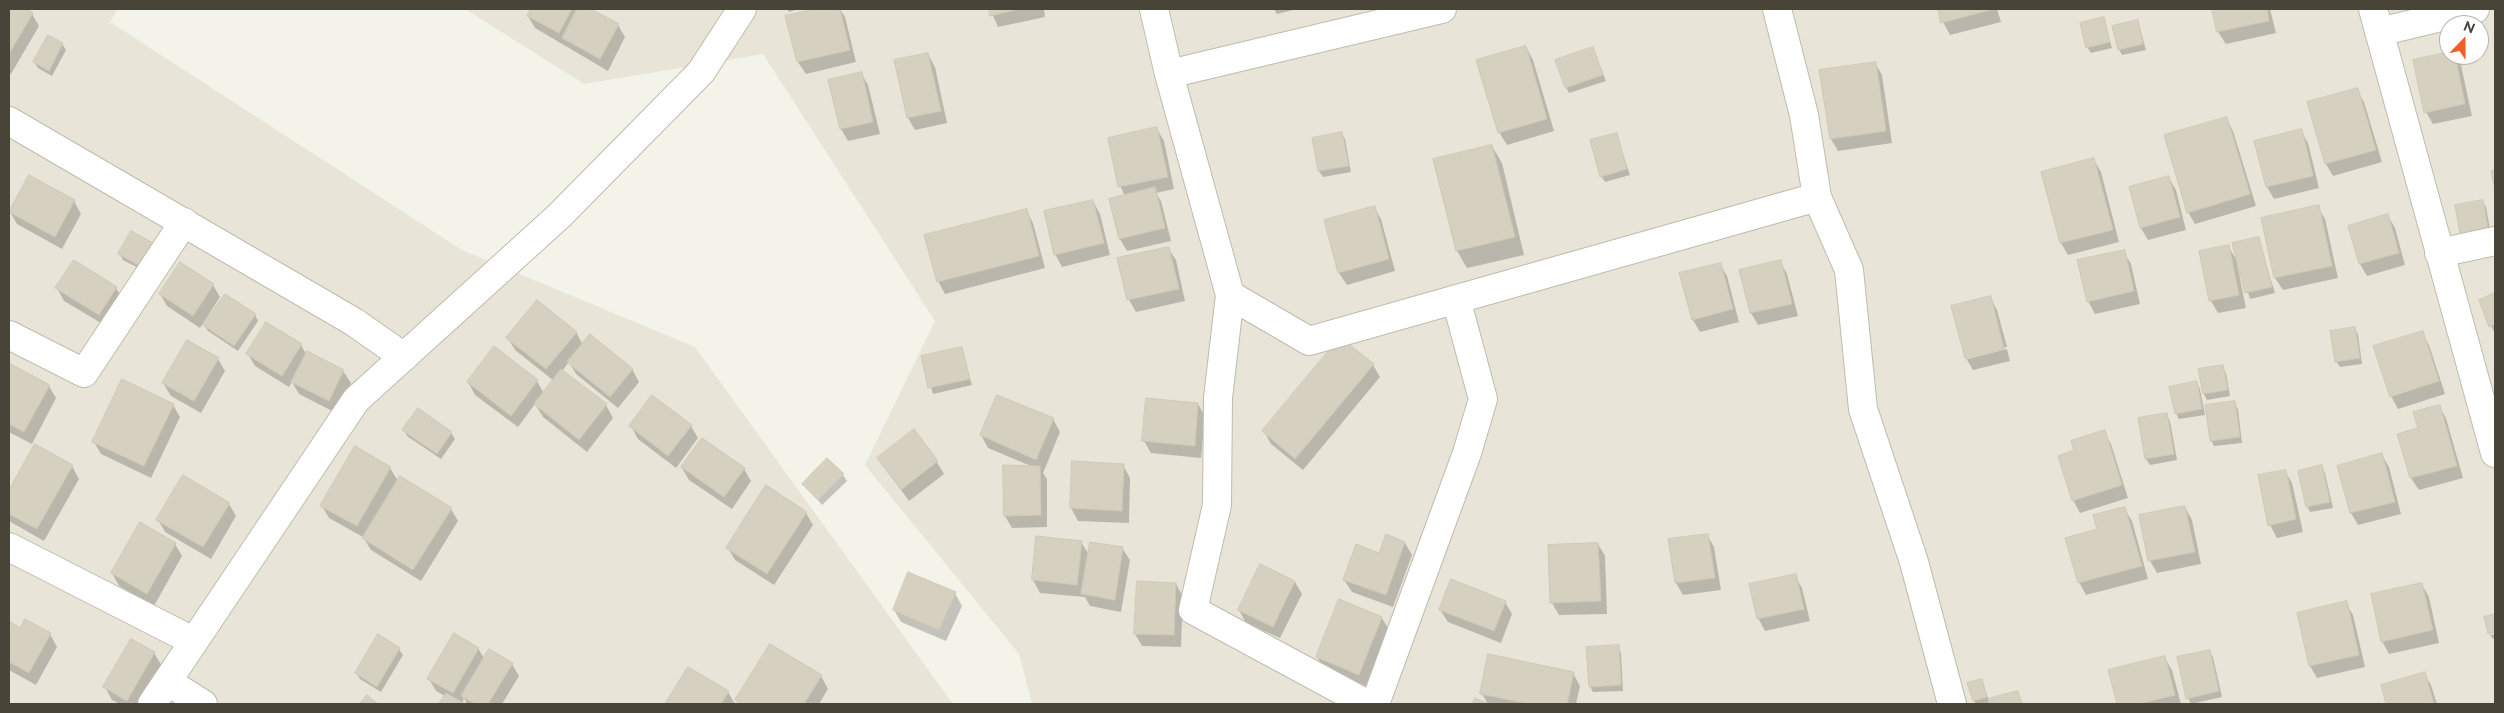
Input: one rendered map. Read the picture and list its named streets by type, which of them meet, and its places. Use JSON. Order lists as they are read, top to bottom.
{
  "north": "top"
}
